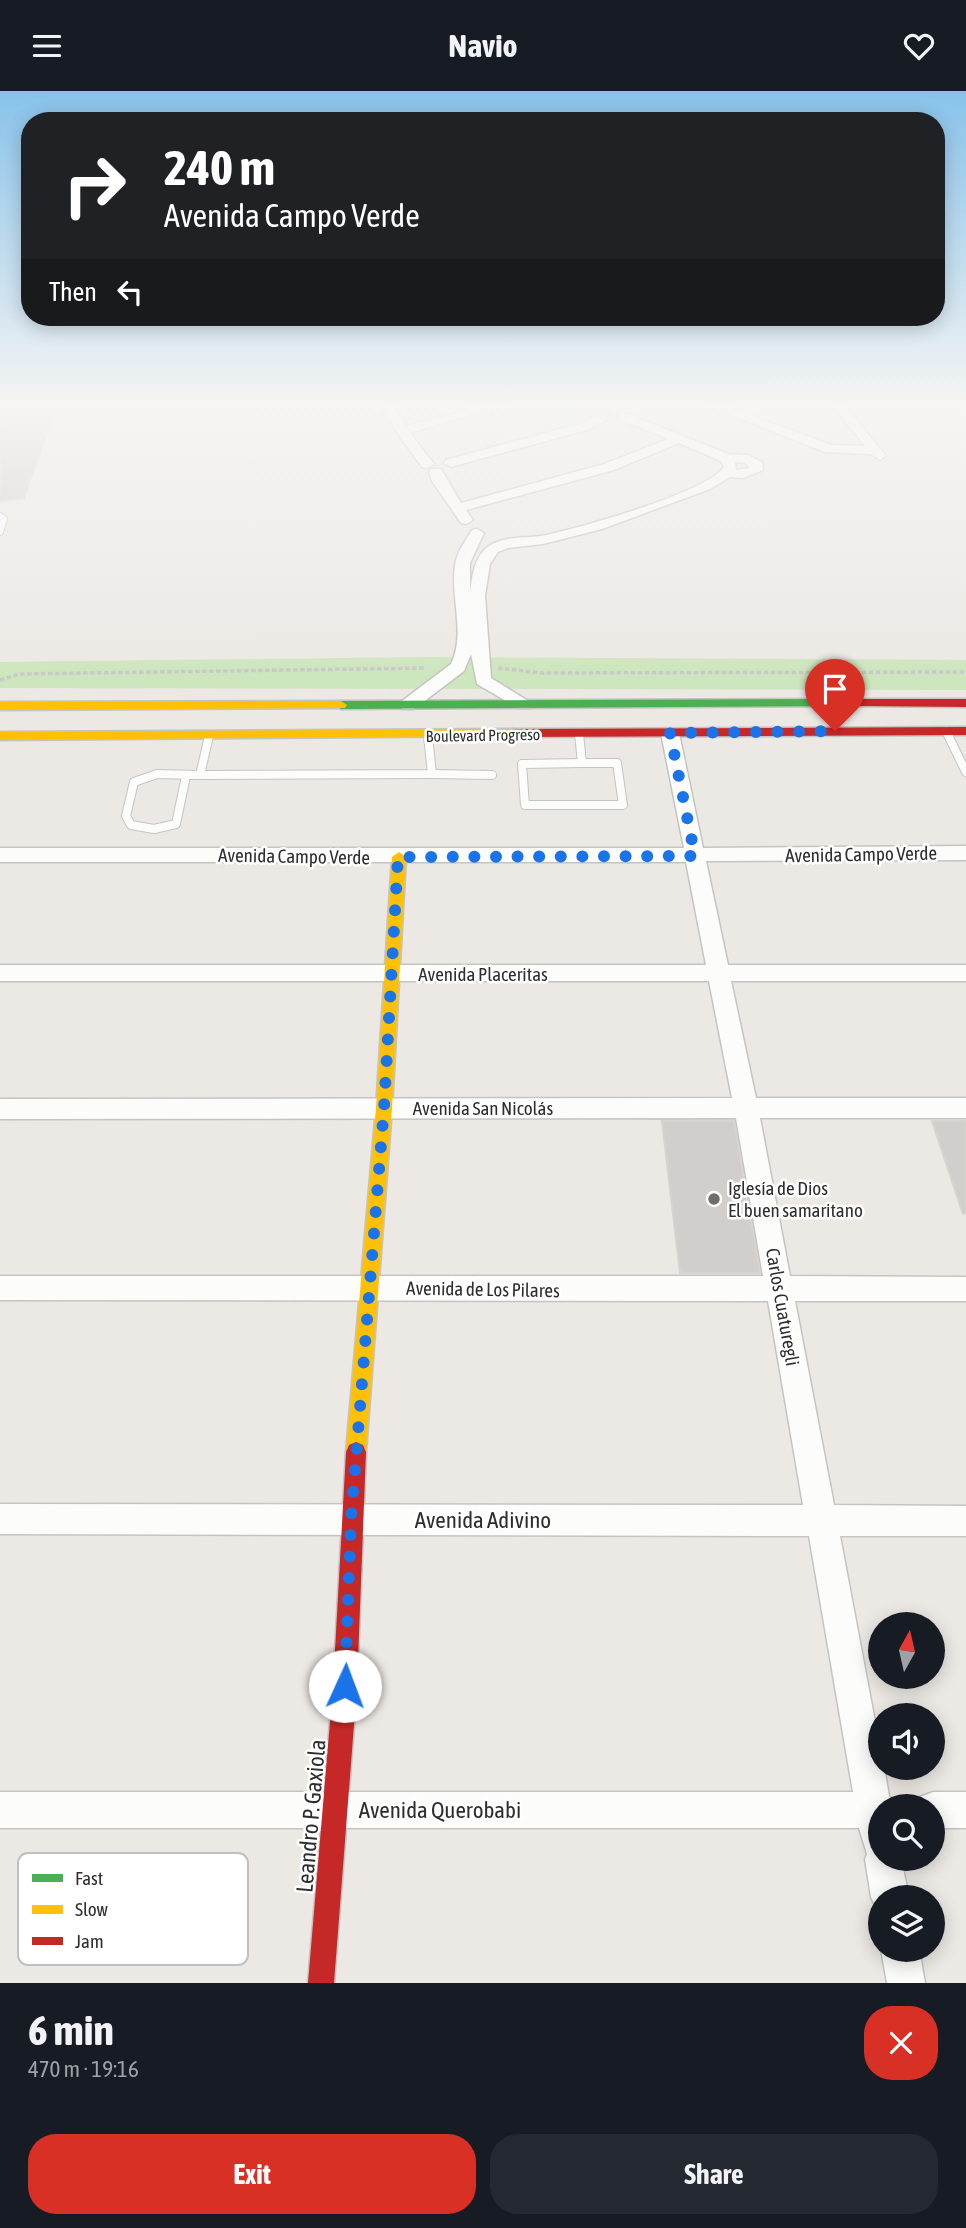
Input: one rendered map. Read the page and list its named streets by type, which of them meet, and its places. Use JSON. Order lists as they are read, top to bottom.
{
  "streets": {
    "main road": ["Boulevard Progreso", "Leandro P. Gaxiola"],
    "street": [
      "Avenida Campo Verde",
      "Avenida Placeritas",
      "Avenida San Nicolás",
      "Avenida de Los Pilares",
      "Carlos Cuaturegli",
      "Avenida Adivino",
      "Avenida Querobabi"
    ]
  },
  "crossings": [
    ["Boulevard Progreso", "Carlos Cuaturegli"],
    ["Avenida Campo Verde", "Carlos Cuaturegli"],
    ["Avenida Campo Verde", "Leandro P. Gaxiola"],
    ["Avenida Placeritas", "Carlos Cuaturegli"],
    ["Avenida Placeritas", "Leandro P. Gaxiola"],
    ["Avenida San Nicolás", "Carlos Cuaturegli"],
    ["Avenida San Nicolás", "Leandro P. Gaxiola"],
    ["Avenida de Los Pilares", "Carlos Cuaturegli"],
    ["Avenida de Los Pilares", "Leandro P. Gaxiola"],
    ["Carlos Cuaturegli", "Avenida Adivino"],
    ["Avenida Adivino", "Leandro P. Gaxiola"],
    ["Avenida Querobabi", "Leandro P. Gaxiola"]
  ],
  "places": ["Iglesía de Dios El buen samaritano"],
  "legend": ["Fast", "Slow", "Jam"],
  "north": "top",
  "page": {
    "header": "Navio",
    "turn": ["240 m", "Avenida Campo Verde"],
    "then": "Then",
    "heading": ["6 min", "470 m · 19:16"],
    "buttons": ["Exit", "Share"]
  }
}
